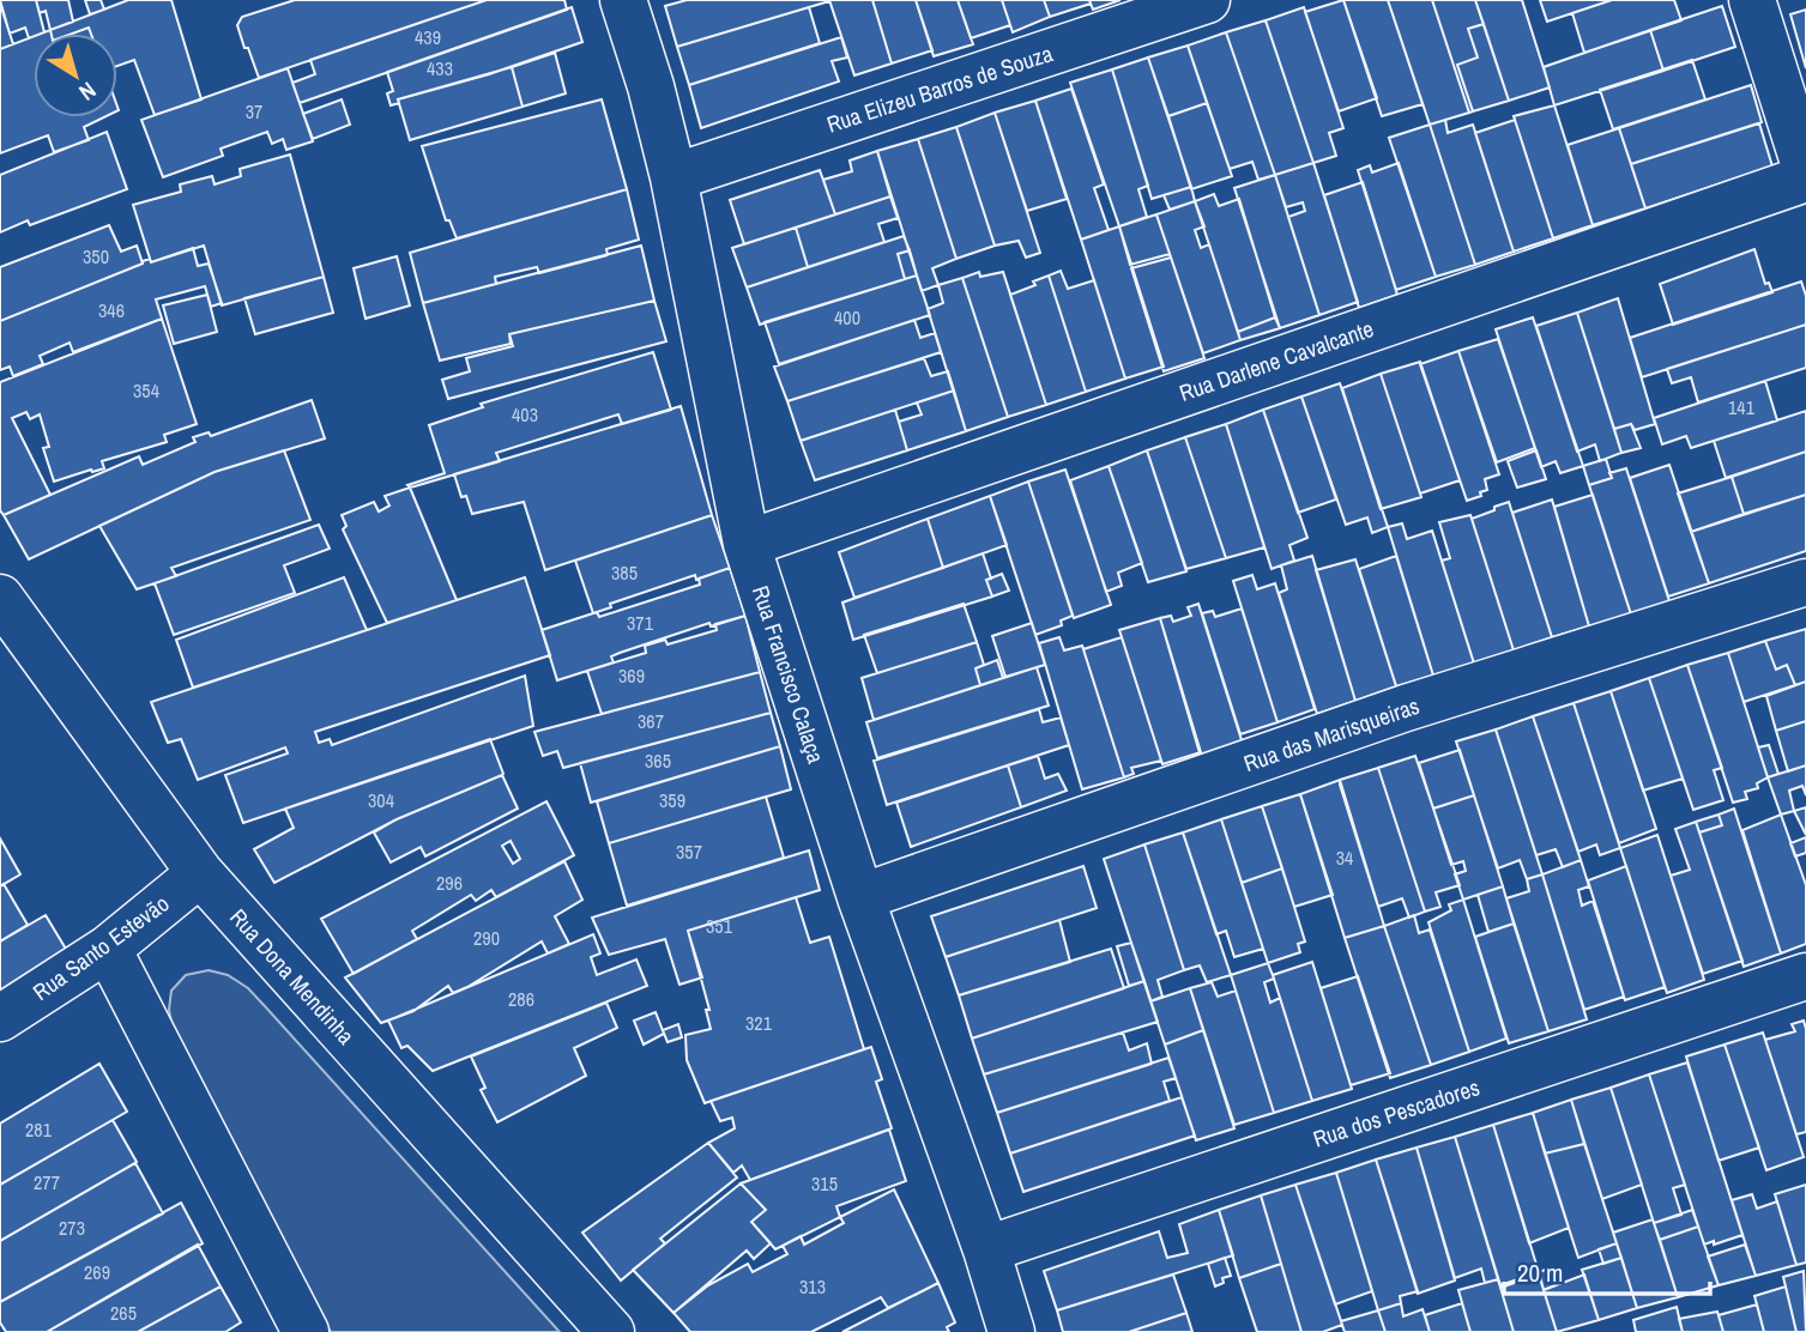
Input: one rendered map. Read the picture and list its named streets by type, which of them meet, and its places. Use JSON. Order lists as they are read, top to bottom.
{
  "streets": {
    "street": [
      "Rua Elizeu Barros de Souza",
      "Rua Darlene Cavalcante",
      "Rua Francisco Calaça",
      "Rua das Marisqueiras",
      "Rua Santo Estevão",
      "Rua Dona Mendinha",
      "Rua dos Pescadores"
    ]
  },
  "crossings": [
    ["Rua Elizeu Barros de Souza", "Rua Francisco Calaça"],
    ["Rua Darlene Cavalcante", "Rua Francisco Calaça"],
    ["Rua Francisco Calaça", "Rua das Marisqueiras"],
    ["Rua Francisco Calaça", "Rua dos Pescadores"],
    ["Rua Santo Estevão", "Rua Dona Mendinha"]
  ],
  "house_numbers": [
    "439",
    "433",
    "37",
    "350",
    "346",
    "400",
    "354",
    "141",
    "403",
    "385",
    "371",
    "369",
    "367",
    "365",
    "304",
    "359",
    "357",
    "34",
    "296",
    "351",
    "290",
    "286",
    "321",
    "281",
    "277",
    "315",
    "273",
    "269",
    "313",
    "265"
  ],
  "scale_bar": "20 m",
  "north": "bottom right"
}
